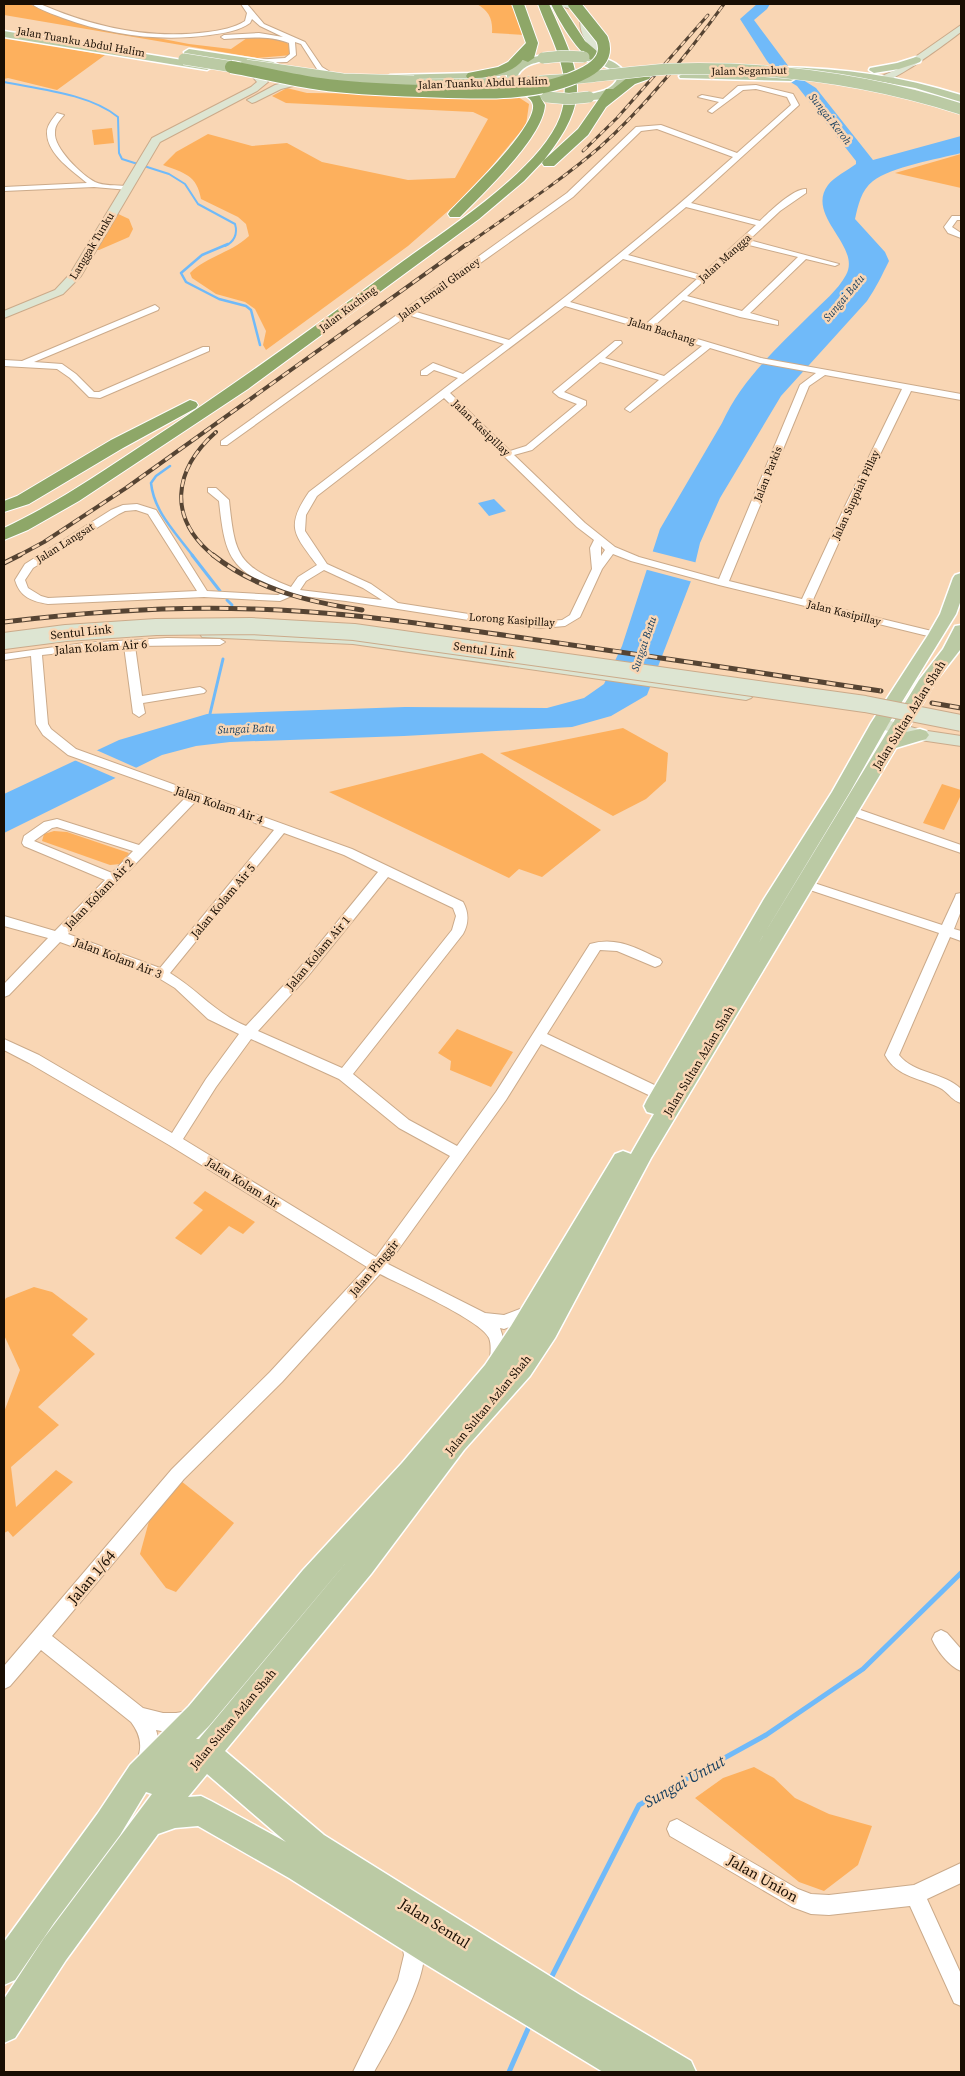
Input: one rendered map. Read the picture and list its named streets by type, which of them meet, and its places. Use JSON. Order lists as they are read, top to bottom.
{
  "streets": {
    "highway": ["Jalan Kuching"],
    "main road": [
      "Jalan Tuanku Abdul Halim",
      "Jalan Segambut",
      "Langgak Tunku",
      "Sentul Link",
      "Jalan Sultan Azlan Shah",
      "Jalan Sentul"
    ],
    "street": [
      "Jalan Mangga",
      "Jalan Ismail Ghaney",
      "Jalan Bachang",
      "Jalan Kasipillay",
      "Jalan Parkis",
      "Jalan Suppiah Pillay",
      "Jalan Langsat",
      "Lorong Kasipillay",
      "Jalan Kolam Air 6",
      "Jalan Kolam Air 4",
      "Jalan Kolam Air 2",
      "Jalan Kolam Air 5",
      "Jalan Kolam Air 1",
      "Jalan Kolam Air 3",
      "Jalan Kolam Air",
      "Jalan Pinggir",
      "Jalan 1/64",
      "Jalan Union"
    ]
  },
  "crossings": [
    ["Jalan Tuanku Abdul Halim", "Jalan Segambut"],
    ["Jalan Tuanku Abdul Halim", "Langgak Tunku"],
    ["Jalan Mangga", "Jalan Bachang"],
    ["Jalan Ismail Ghaney", "Jalan Kasipillay"],
    ["Jalan Bachang", "Jalan Kasipillay"],
    ["Jalan Bachang", "Jalan Parkis"],
    ["Jalan Bachang", "Jalan Suppiah Pillay"],
    ["Jalan Kasipillay", "Jalan Parkis"],
    ["Jalan Kasipillay", "Jalan Suppiah Pillay"],
    ["Jalan Kasipillay", "Lorong Kasipillay"],
    ["Jalan Kasipillay", "Jalan Sultan Azlan Shah"],
    ["Jalan Langsat", "Lorong Kasipillay"],
    ["Jalan Kolam Air 6", "Jalan Kolam Air 4"],
    ["Jalan Sultan Azlan Shah", "Jalan Kolam Air"],
    ["Jalan Sultan Azlan Shah", "Jalan Sentul"],
    ["Jalan Kolam Air 4", "Jalan Kolam Air 2"],
    ["Jalan Kolam Air 4", "Jalan Kolam Air 5"],
    ["Jalan Kolam Air 4", "Jalan Kolam Air 1"],
    ["Jalan Kolam Air 2", "Jalan Kolam Air 3"],
    ["Jalan Kolam Air 5", "Jalan Kolam Air 3"],
    ["Jalan Kolam Air 1", "Jalan Kolam Air 3"],
    ["Jalan Kolam Air 3", "Jalan Pinggir"],
    ["Jalan Kolam Air", "Jalan Pinggir"],
    ["Jalan Pinggir", "Jalan 1/64"]
  ],
  "water": ["Sungai Keroh", "Sungai Batu", "Sungai Untut"]
}
